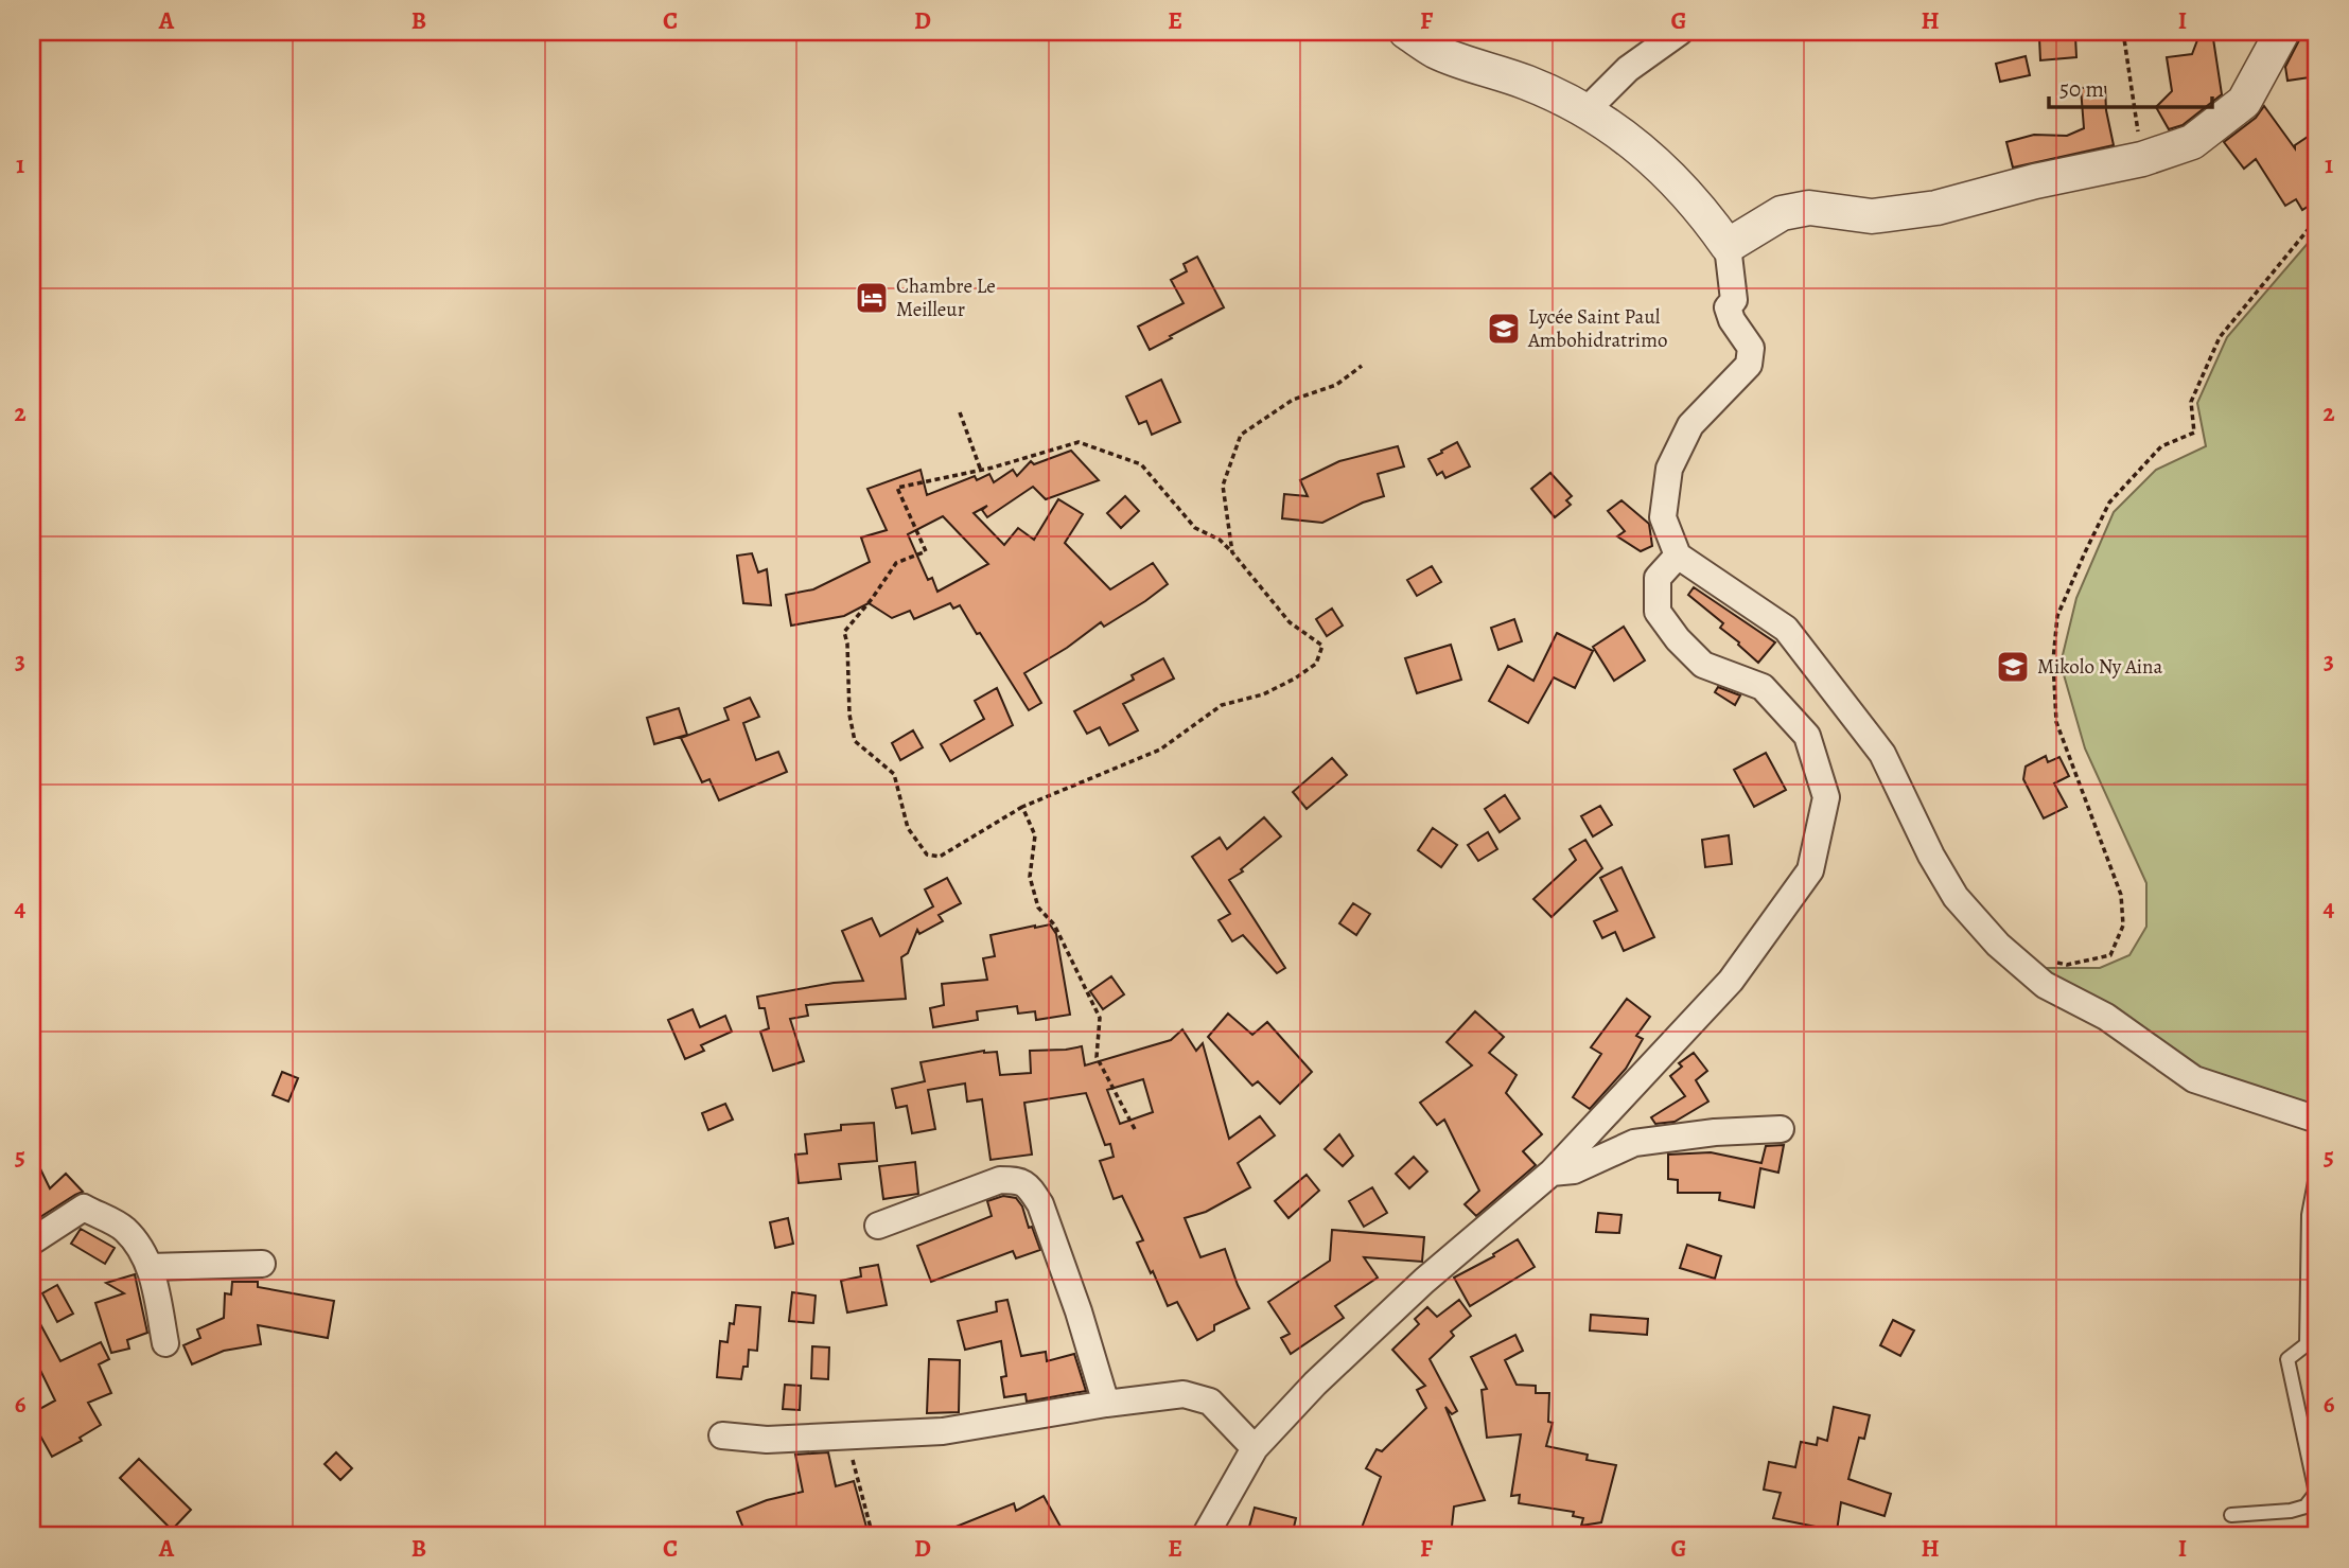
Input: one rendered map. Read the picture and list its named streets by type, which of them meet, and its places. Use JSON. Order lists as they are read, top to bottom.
{
  "places": {
    "hotel": ["Chambre Le Meilleur"],
    "school or university": ["Lycée Saint Paul Ambohidratrimo", "Mikolo Ny Aina"]
  },
  "scale_bar": "50 m",
  "grid": {
    "columns": [
      "A",
      "B",
      "C",
      "D",
      "E",
      "F",
      "G",
      "H",
      "I"
    ],
    "rows": [
      "1",
      "2",
      "3",
      "4",
      "5",
      "6"
    ]
  }
}
